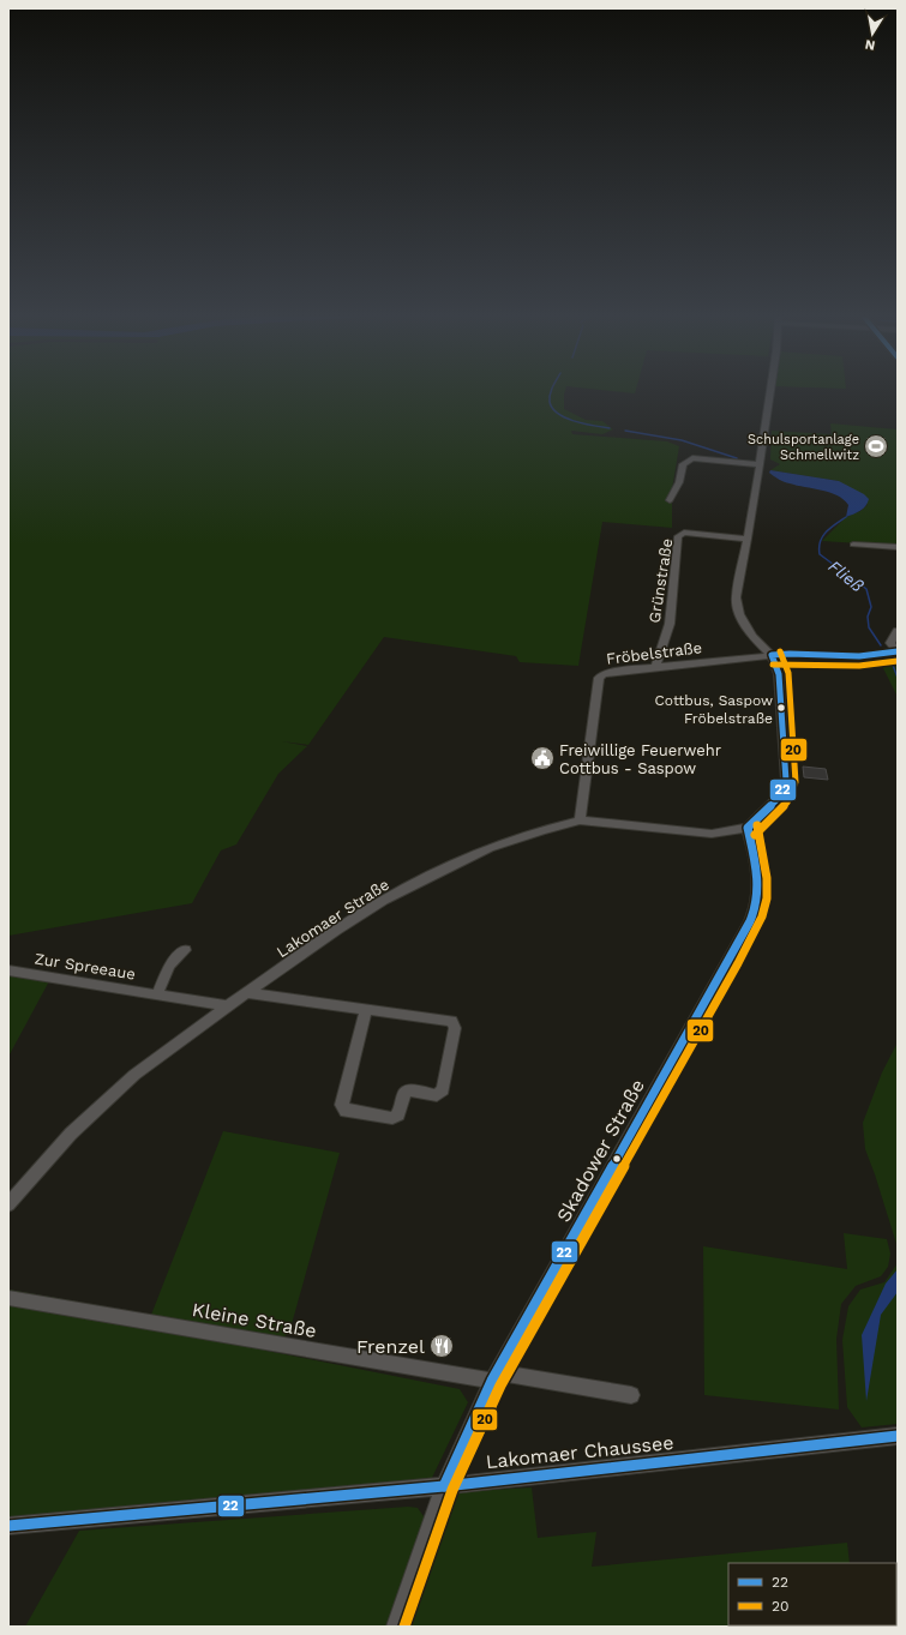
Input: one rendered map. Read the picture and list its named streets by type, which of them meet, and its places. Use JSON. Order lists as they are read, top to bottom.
{
  "streets": {
    "street": [
      "Grünstraße",
      "Fröbelstraße",
      "Lakomaer Straße",
      "Zur Spreeaue",
      "Skadower Straße",
      "Kleine Straße",
      "Lakomaer Chaussee"
    ]
  },
  "crossings": [
    ["Grünstraße", "Fröbelstraße"],
    ["Fröbelstraße", "Lakomaer Straße"],
    ["Lakomaer Straße", "Zur Spreeaue"],
    ["Lakomaer Straße", "Skadower Straße"],
    ["Skadower Straße", "Kleine Straße"],
    ["Skadower Straße", "Lakomaer Chaussee"]
  ],
  "water": ["Fließ"],
  "places": {
    "sports": ["Schulsportanlage Schmellwitz"],
    "other": ["Cottbus, Saspow Fröbelstraße"],
    "public building": ["Freiwillige Feuerwehr Cottbus - Saspow"],
    "restaurant": ["Frenzel"]
  },
  "lines": ["transit line 22", "transit line 20"],
  "legend": ["22", "20"],
  "north": "bottom"
}
